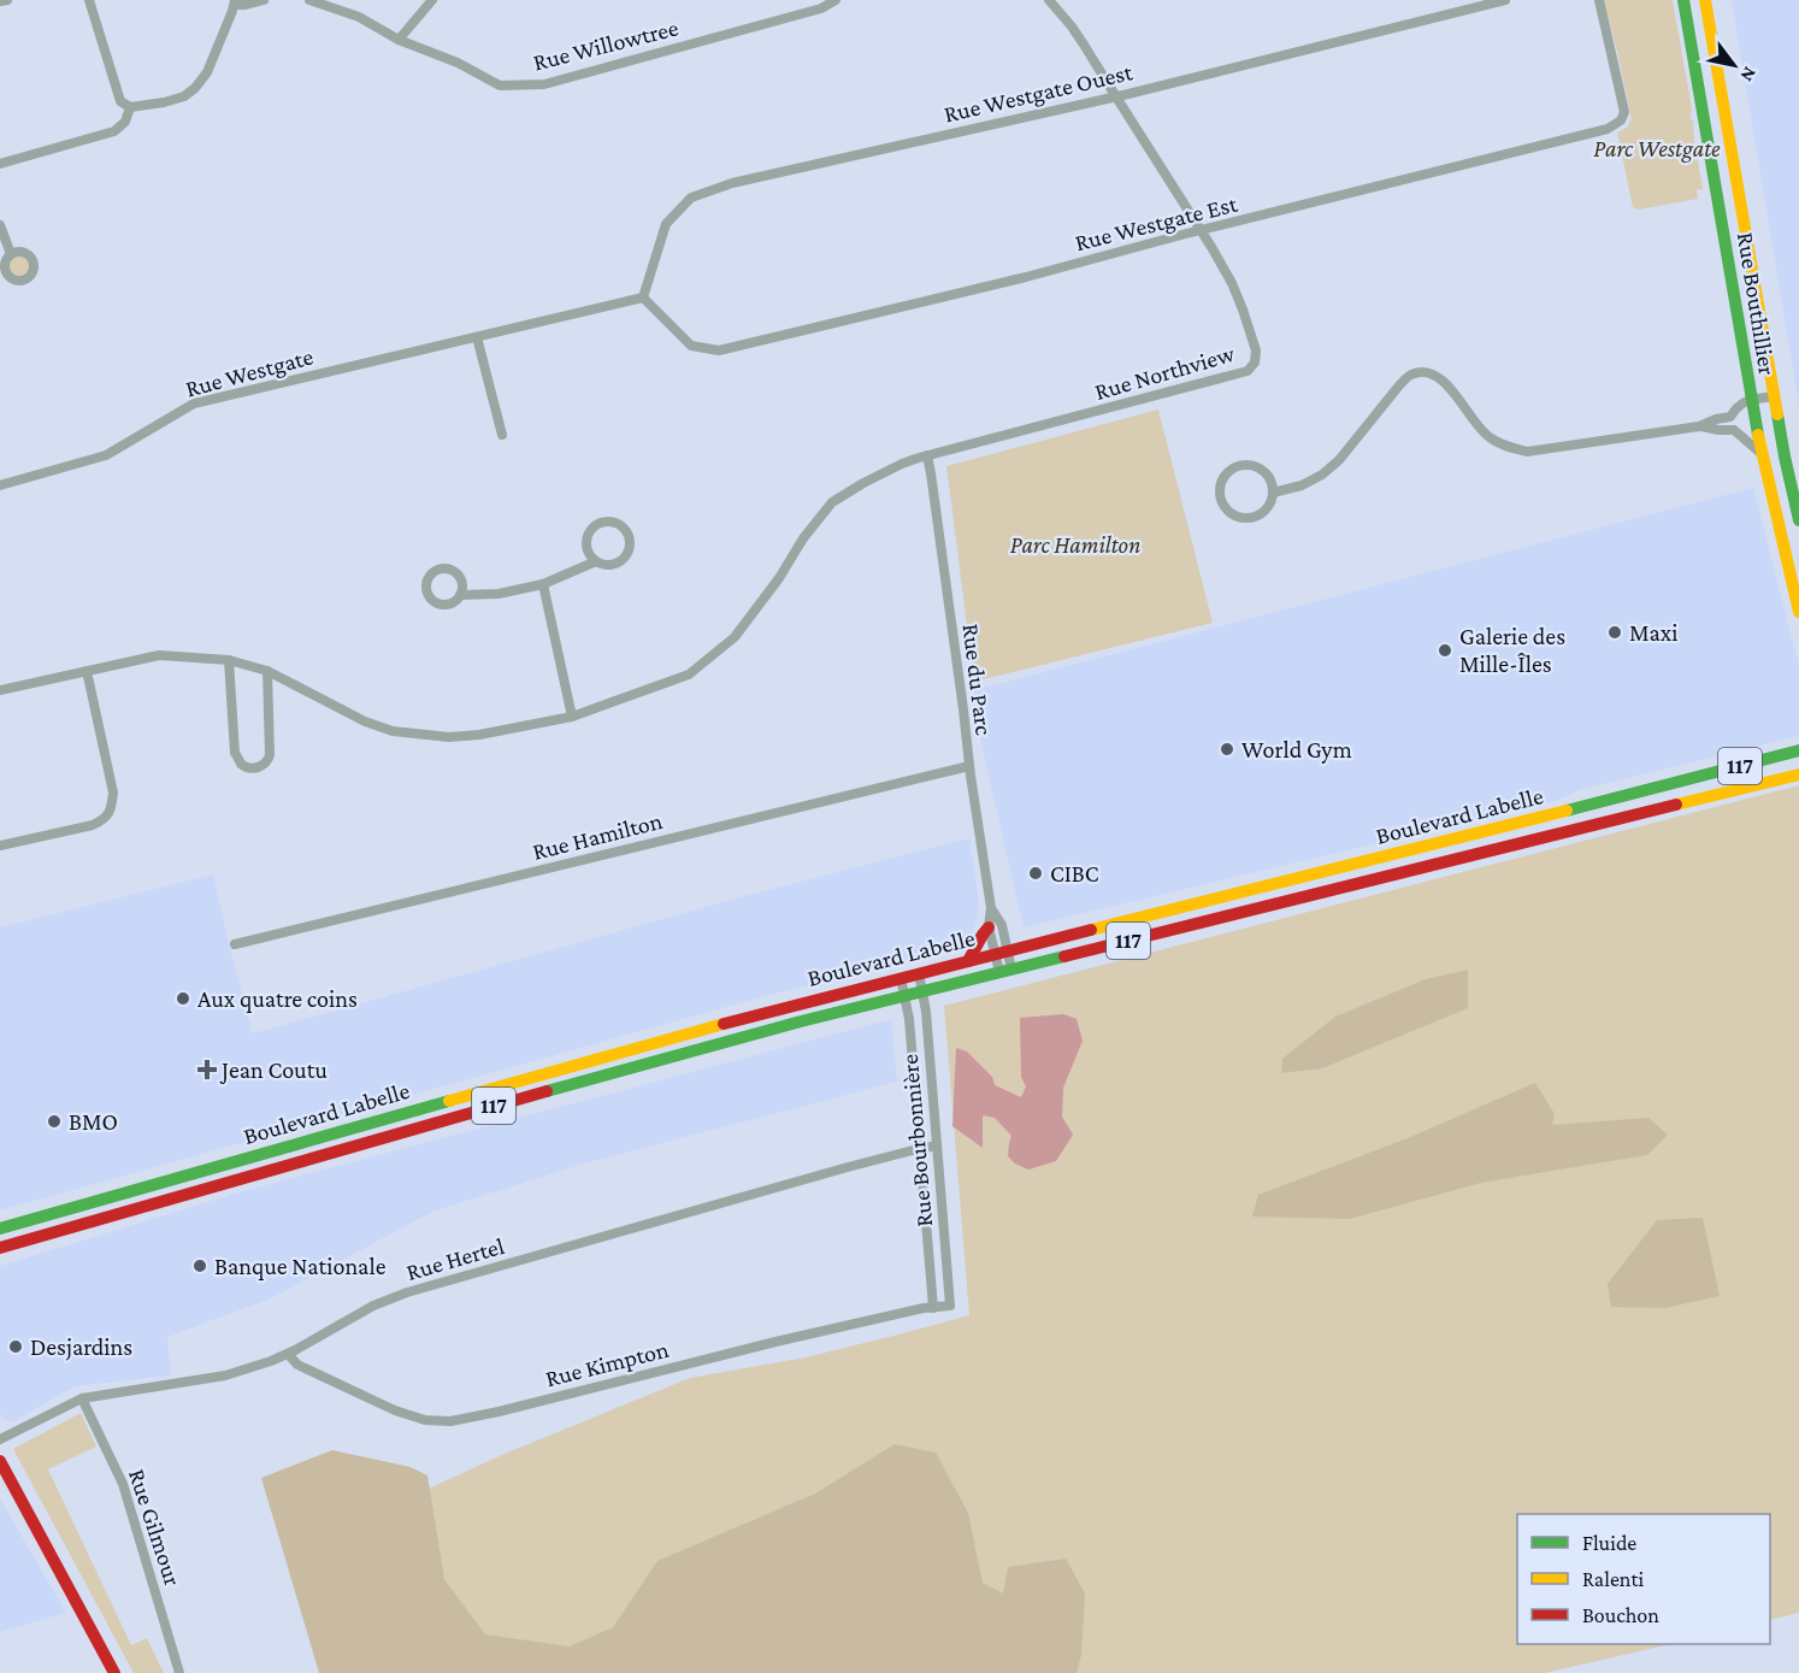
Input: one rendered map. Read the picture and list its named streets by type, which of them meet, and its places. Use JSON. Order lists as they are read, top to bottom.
{
  "streets": {
    "main road": ["Rue Bouthillier", "117", "Boulevard Labelle"],
    "street": [
      "Rue Willowtree",
      "Rue Westgate Ouest",
      "Rue Westgate Est",
      "Rue Westgate",
      "Rue Northview",
      "Rue du Parc",
      "Rue Hamilton",
      "Rue Bourbonnière",
      "Rue Hertel",
      "Rue Kimpton",
      "Rue Gilmour"
    ]
  },
  "crossings": [
    ["Rue Westgate Ouest", "Rue Westgate Est"],
    ["Rue Westgate Ouest", "Rue Westgate"],
    ["Rue Westgate Ouest", "Rue Northview"],
    ["Rue Westgate Est", "Rue Westgate"],
    ["Rue Westgate Est", "Rue Northview"],
    ["Rue Northview", "Rue du Parc"],
    ["Rue du Parc", "Boulevard Labelle"],
    ["Rue du Parc", "Rue Hamilton"],
    ["Boulevard Labelle", "Rue Bourbonnière"],
    ["Rue Bourbonnière", "Rue Hertel"],
    ["Rue Bourbonnière", "Rue Kimpton"],
    ["Rue Hertel", "Rue Kimpton"],
    ["Rue Hertel", "Rue Gilmour"]
  ],
  "parks": ["Parc Westgate", "Parc Hamilton"],
  "places": {
    "other": [
      "Maxi",
      "Galerie des Mille-Îles",
      "World Gym",
      "CIBC",
      "Aux quatre coins",
      "BMO",
      "Banque Nationale",
      "Desjardins"
    ],
    "health": ["Jean Coutu"]
  },
  "legend": ["Fluide", "Ralenti", "Bouchon"],
  "north": "bottom right"
}
